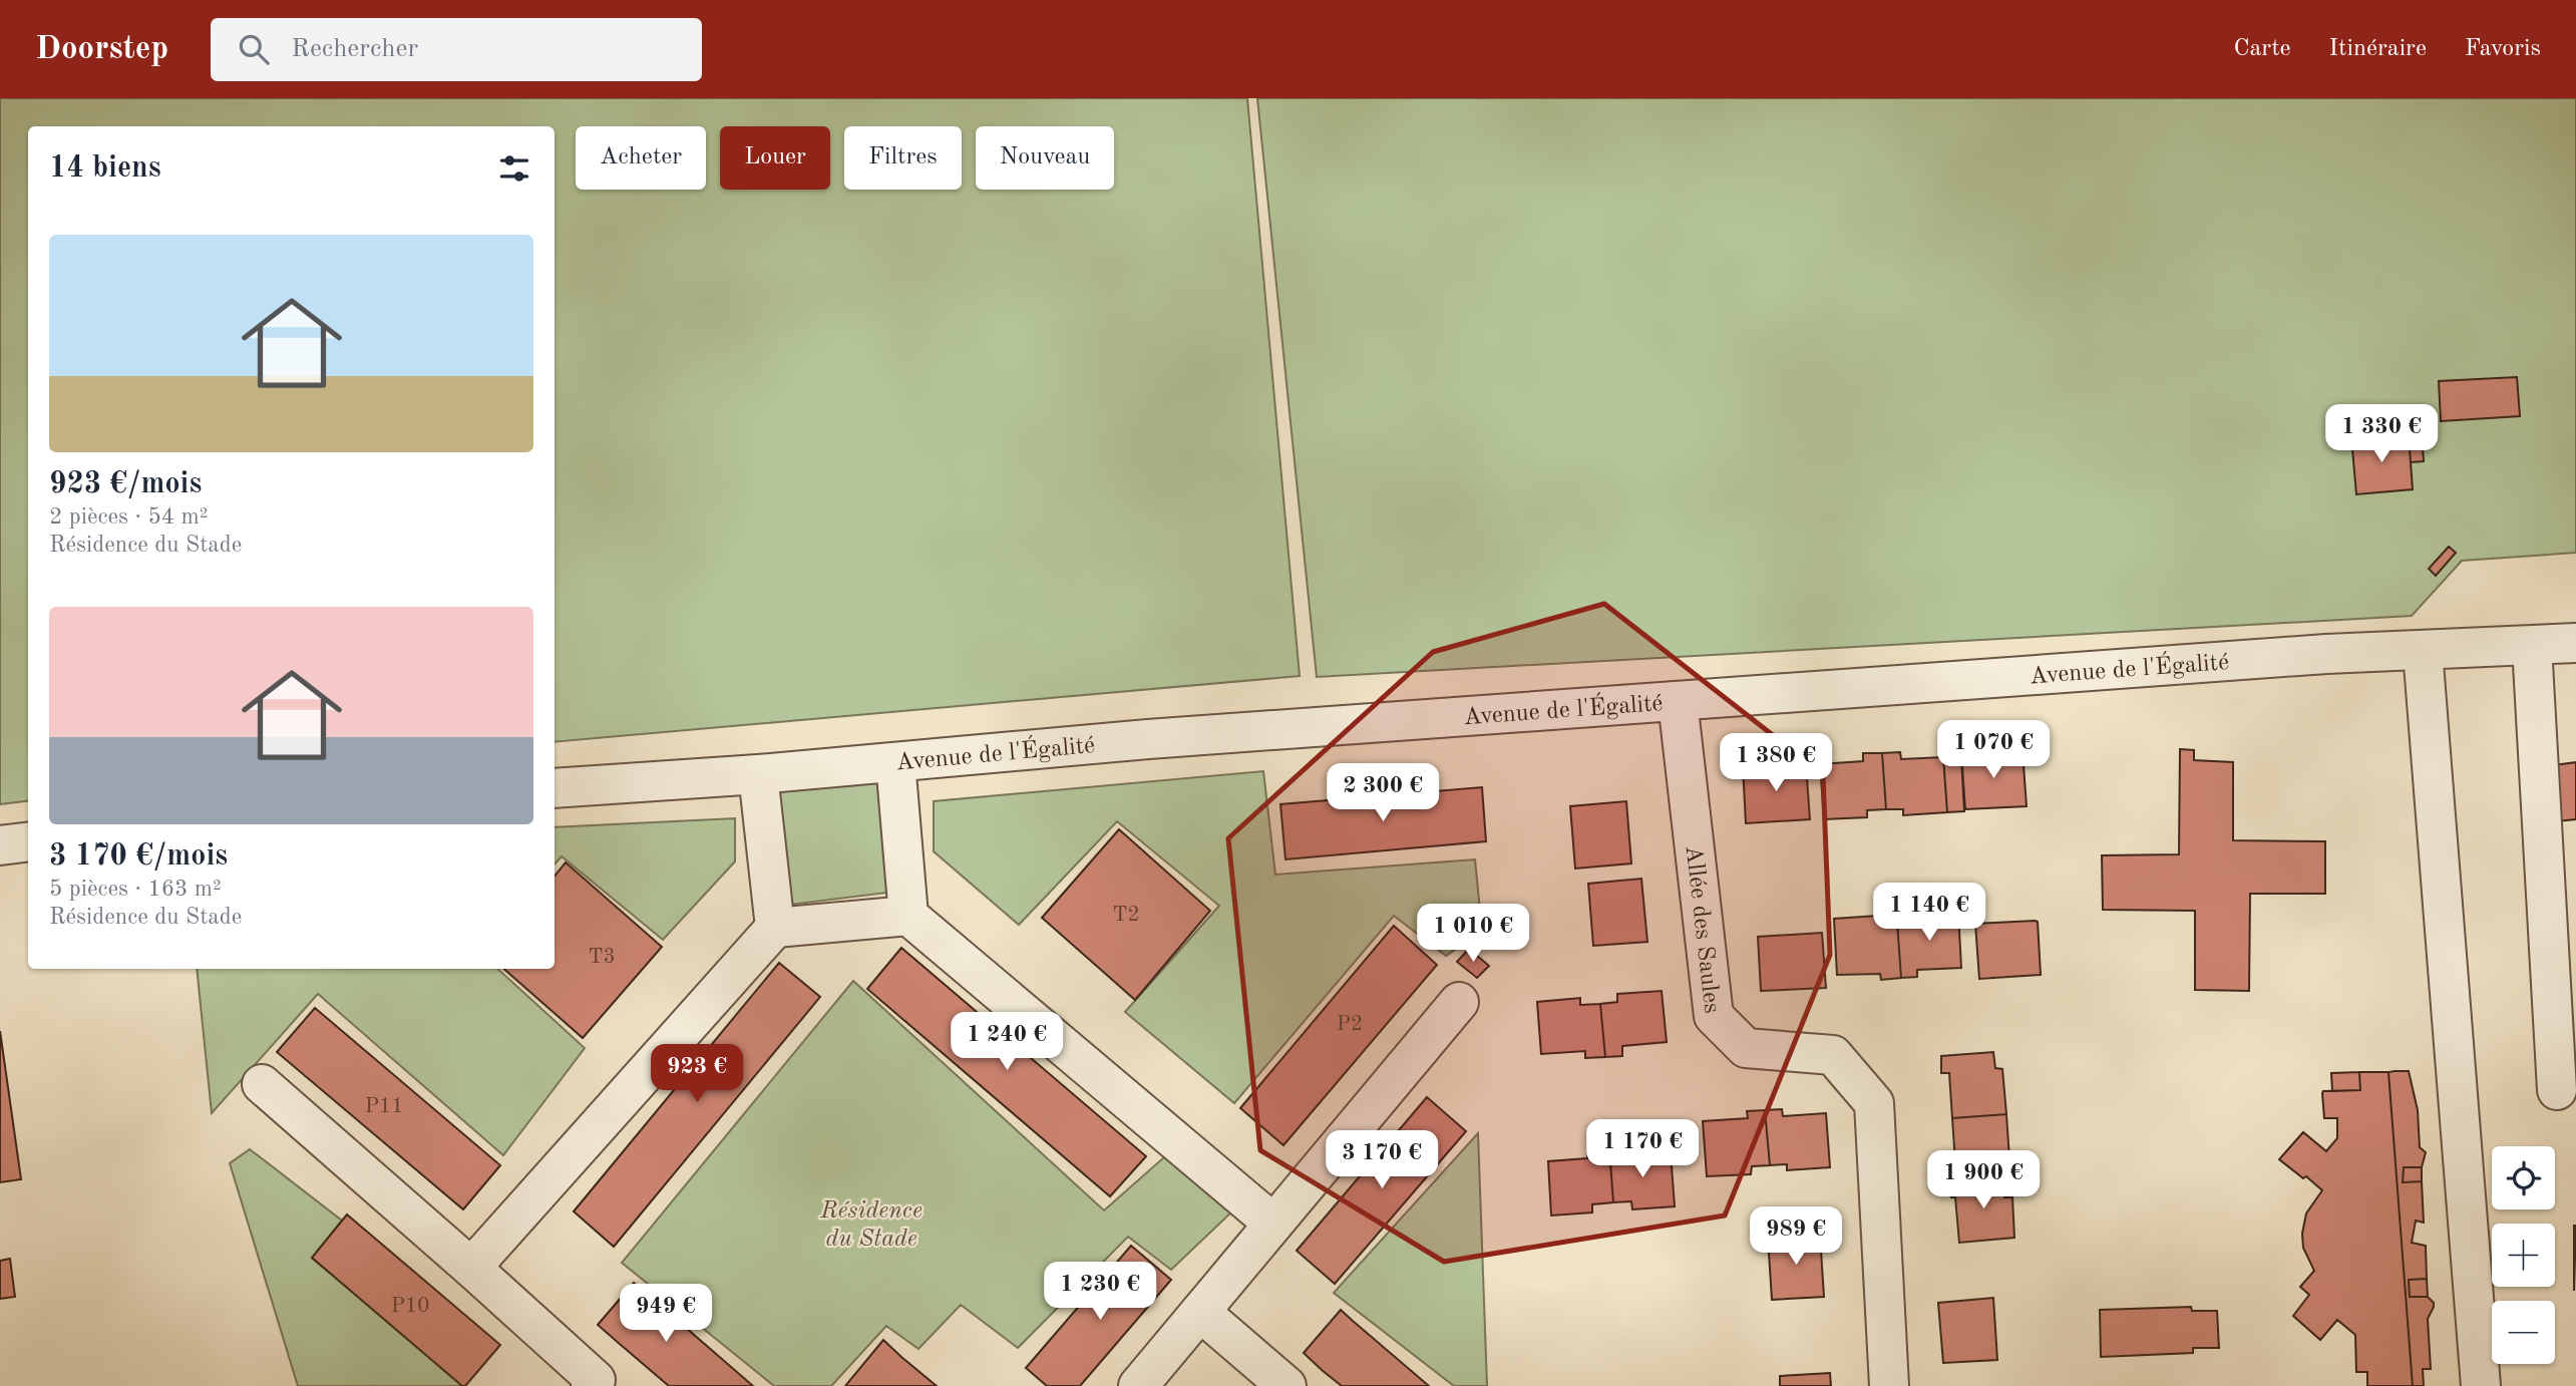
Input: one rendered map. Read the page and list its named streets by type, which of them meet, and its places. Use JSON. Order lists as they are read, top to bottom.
{
  "streets": {
    "street": ["Avenue de l'Égalité", "Allée des Saules"]
  },
  "crossings": [
    ["Avenue de l'Égalité", "Allée des Saules"]
  ],
  "parks": ["Résidence du Stade"],
  "house_numbers": [
    "T2",
    "T3",
    "P2",
    "P11",
    "P10"
  ],
  "page": {
    "header": "Doorstep",
    "search": "Rechercher",
    "nav": ["Carte", "Itinéraire", "Favoris"],
    "chip": [
      "Acheter",
      "Louer",
      "Filtres",
      "Nouveau"
    ],
    "heading": "14 biens",
    "list": [
      {
        "name": "923 €/mois",
        "note": "2 pièces · 54 m² · Résidence du Stade"
      },
      {
        "name": "3 170 €/mois",
        "note": "5 pièces · 163 m² · Résidence du Stade"
      }
    ],
    "price": [
      "1 330 €",
      "1 070 €",
      "1 380 €",
      "2 300 €",
      "1 140 €",
      "1 010 €",
      "1 240 €",
      "923 €",
      "1 170 €",
      "3 170 €",
      "1 900 €",
      "989 €",
      "1 230 €",
      "949 €"
    ],
    "map_buttons": ["+", "−"]
  }
}
